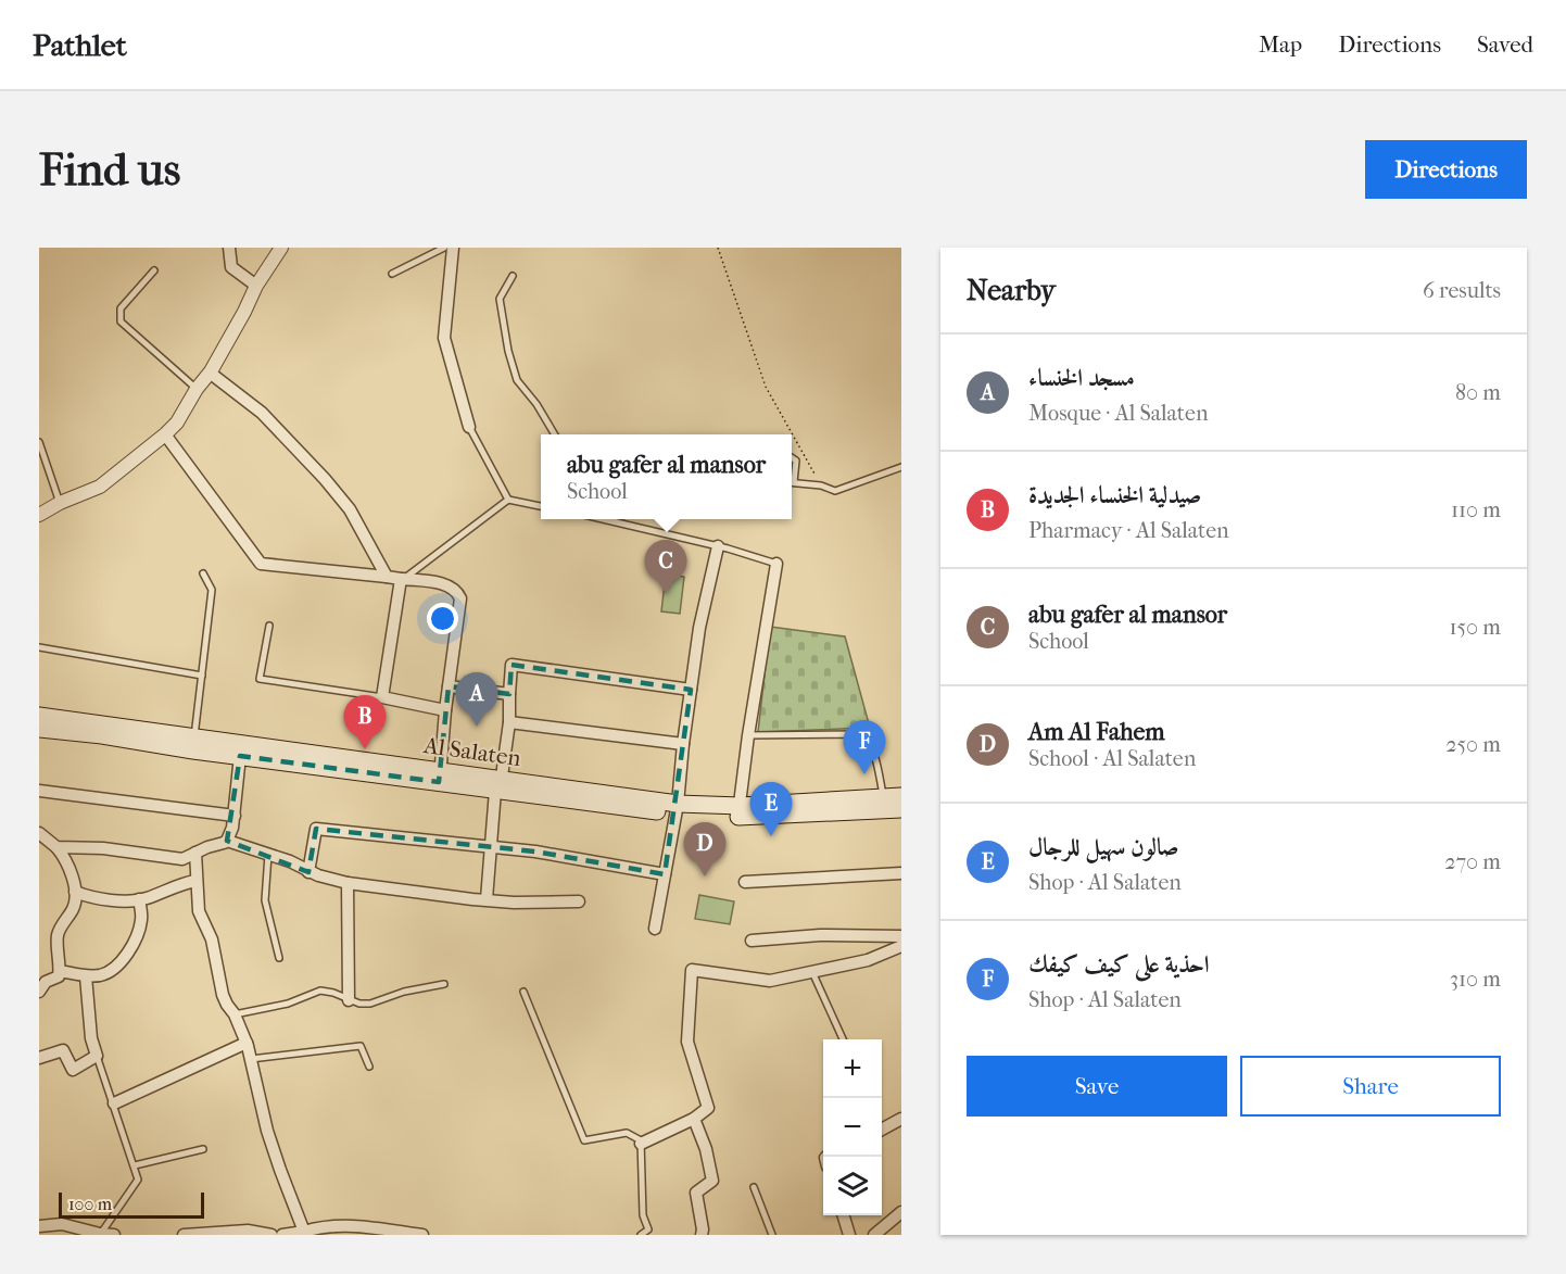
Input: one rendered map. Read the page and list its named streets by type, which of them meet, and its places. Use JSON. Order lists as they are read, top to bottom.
{
  "streets": {
    "main road": ["Al Salaten"]
  },
  "scale_bar": "100 m",
  "page": {
    "header": "Pathlet",
    "nav": ["Map", "Directions", "Saved"],
    "buttons": [
      "Directions",
      ["Save", "Share"]
    ],
    "title": "Find us",
    "heading": ["Nearby", "6 results"],
    "list": [
      {
        "mark": "A",
        "name": "مسجد الخنساء",
        "note": "Mosque · Al Salaten",
        "value": "80 m"
      },
      {
        "mark": "B",
        "name": "صيدلية الخنساء الجديدة",
        "note": "Pharmacy · Al Salaten",
        "value": "110 m"
      },
      {
        "mark": "C",
        "name": "abu gafer al mansor",
        "note": "School",
        "value": "150 m"
      },
      {
        "mark": "D",
        "name": "Am Al Fahem",
        "note": "School · Al Salaten",
        "value": "250 m"
      },
      {
        "mark": "E",
        "name": "صالون سهيل للرجال",
        "note": "Shop · Al Salaten",
        "value": "270 m"
      },
      {
        "mark": "F",
        "name": "احذية على كيف كيفك",
        "note": "Shop · Al Salaten",
        "value": "310 m"
      }
    ],
    "popup": ["abu gafer al mansor", "School"],
    "pins": [
      "C",
      "A",
      "B",
      "F",
      "E",
      "D"
    ],
    "map_buttons": ["+", "−"],
    "scale": "100 m"
  }
}
